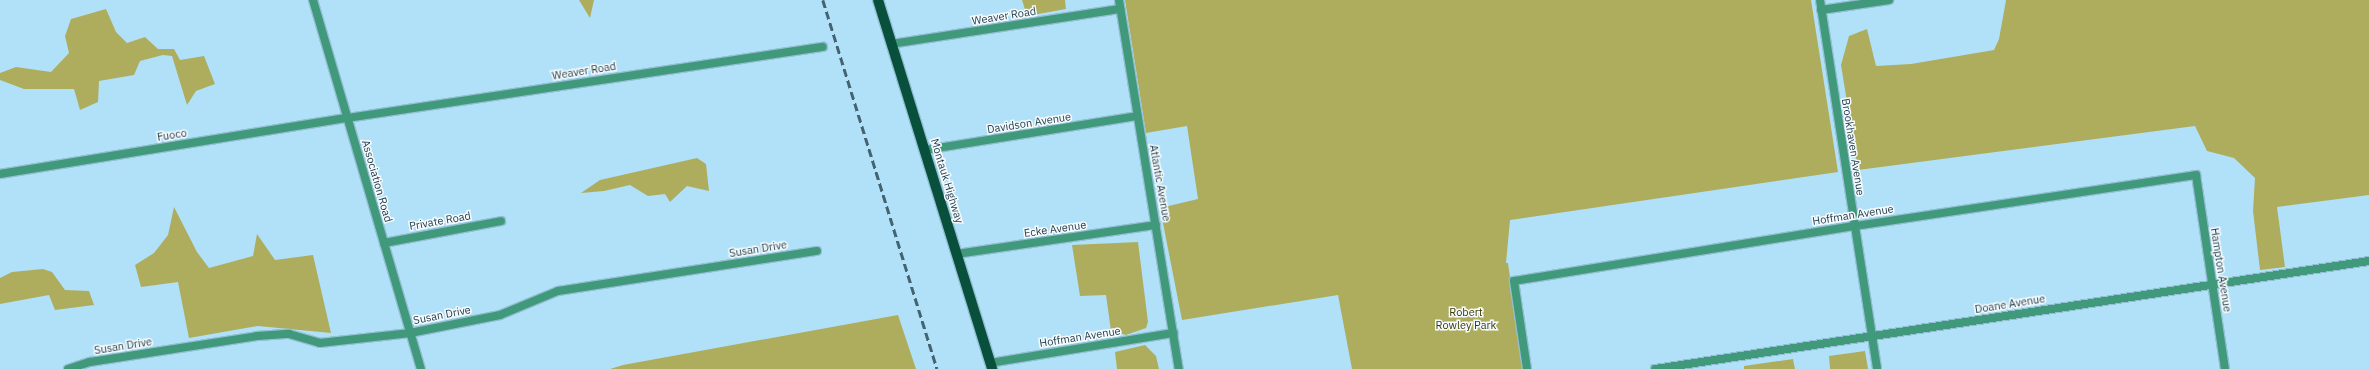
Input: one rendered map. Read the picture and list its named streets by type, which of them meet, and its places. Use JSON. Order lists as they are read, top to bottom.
{
  "streets": {
    "main road": ["Montauk Highway"],
    "street": [
      "Weaver Road",
      "Davidson Avenue",
      "Fuoco",
      "Brookhaven Avenue",
      "Association Road",
      "Atlantic Avenue",
      "Hoffman Avenue",
      "Private Road",
      "Ecke Avenue",
      "Susan Drive",
      "Hampton Avenue",
      "Doane Avenue"
    ]
  },
  "crossings": [
    ["Weaver Road", "Fuoco"],
    ["Weaver Road", "Association Road"],
    ["Weaver Road", "Montauk Highway"],
    ["Weaver Road", "Atlantic Avenue"],
    ["Davidson Avenue", "Montauk Highway"],
    ["Davidson Avenue", "Atlantic Avenue"],
    ["Fuoco", "Association Road"],
    ["Brookhaven Avenue", "Hoffman Avenue"],
    ["Brookhaven Avenue", "Doane Avenue"],
    ["Association Road", "Private Road"],
    ["Association Road", "Susan Drive"],
    ["Montauk Highway", "Hoffman Avenue"],
    ["Montauk Highway", "Ecke Avenue"],
    ["Atlantic Avenue", "Hoffman Avenue"],
    ["Atlantic Avenue", "Ecke Avenue"],
    ["Hoffman Avenue", "Hampton Avenue"],
    ["Hampton Avenue", "Doane Avenue"]
  ],
  "parks": ["Robert Rowley Park"]
}
